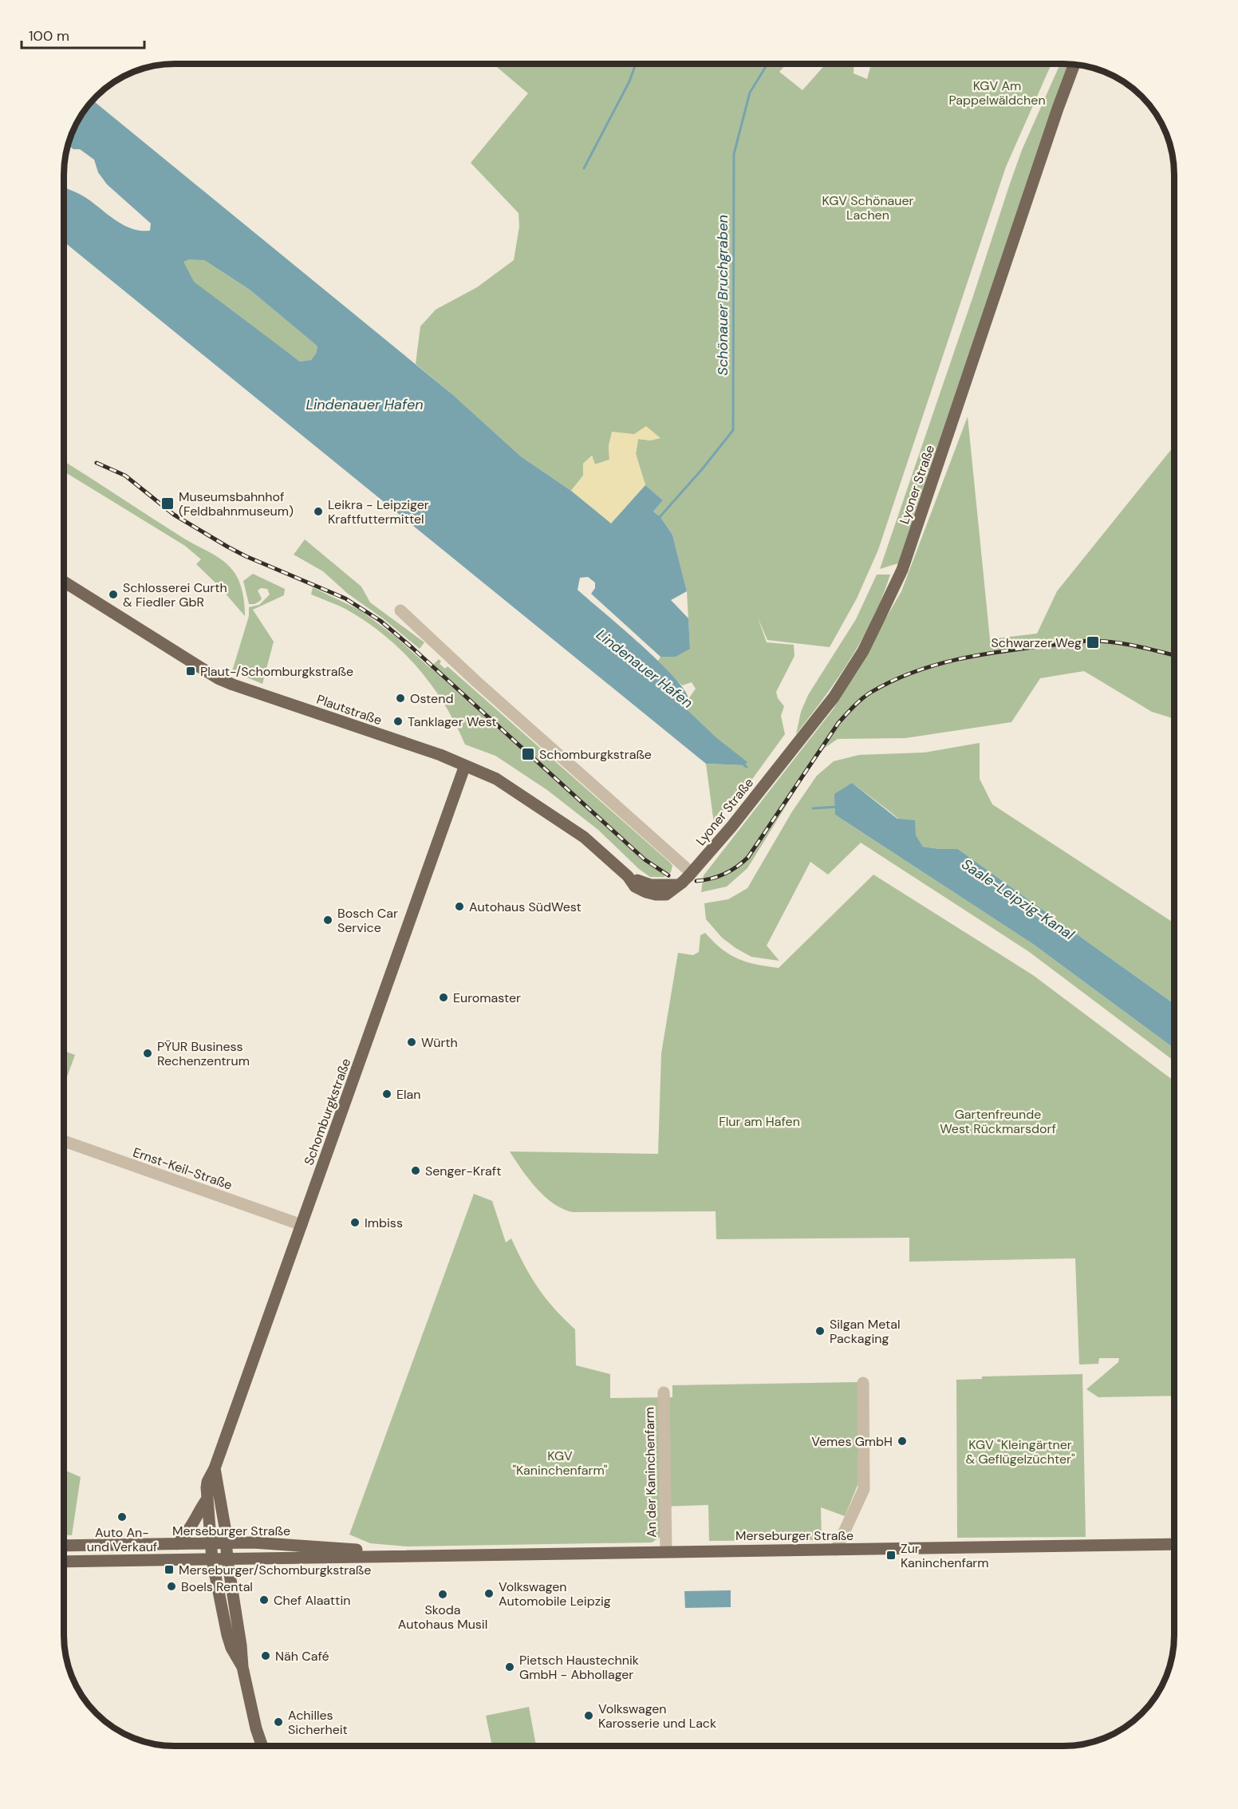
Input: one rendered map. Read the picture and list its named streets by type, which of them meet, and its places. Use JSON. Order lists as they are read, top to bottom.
{
  "streets": {
    "main road": [
      "Lyoner Straße",
      "Plautstraße",
      "Schomburgkstraße",
      "Merseburger Straße"
    ],
    "street": ["Ernst-Keil-Straße", "An der Kaninchenfarm"]
  },
  "crossings": [
    ["Lyoner Straße", "Plautstraße"],
    ["Plautstraße", "Schomburgkstraße"],
    ["Schomburgkstraße", "Ernst-Keil-Straße"],
    ["Schomburgkstraße", "Merseburger Straße"],
    ["An der Kaninchenfarm", "Merseburger Straße"]
  ],
  "water": ["Schönauer Bruchgraben", "Lindenauer Hafen", "Saale-Leipzig-Kanal"],
  "parks": [
    "KGV Am Pappelwäldchen",
    "KGV Schönauer Lachen",
    "Gartenfreunde West Rückmarsdorf",
    "Flur am Hafen",
    "KGV \"Kleingärtner & Geflügelzüchter\"",
    "KGV \"Kaninchenfarm\""
  ],
  "places": {
    "transit": [
      "Museumsbahnhof (Feldbahnmuseum)",
      "Schwarzer Weg",
      "Plaut-/Schomburgkstraße",
      "Schomburgkstraße",
      "Zur Kaninchenfarm",
      "Merseburger/Schomburgkstraße"
    ],
    "other": [
      "Leikra - Leipziger Kraftfuttermittel",
      "Schlosserei Curth & Fiedler GbR",
      "Ostend",
      "Tanklager West",
      "Autohaus SüdWest",
      "Bosch Car Service",
      "Euromaster",
      "Würth",
      "PŸUR Business Rechenzentrum",
      "Elan",
      "Senger-Kraft",
      "Imbiss",
      "Silgan Metal Packaging",
      "Vemes GmbH",
      "Auto An- und Verkauf",
      "Boels Rental",
      "Volkswagen Automobile Leipzig",
      "Skoda Autohaus Musil",
      "Chef Alaattin",
      "Näh Café",
      "Pietsch Haustechnik GmbH - Abhollager",
      "Volkswagen Karosserie und Lack",
      "Achilles Sicherheit"
    ]
  },
  "scale_bar": "100 m"
}
